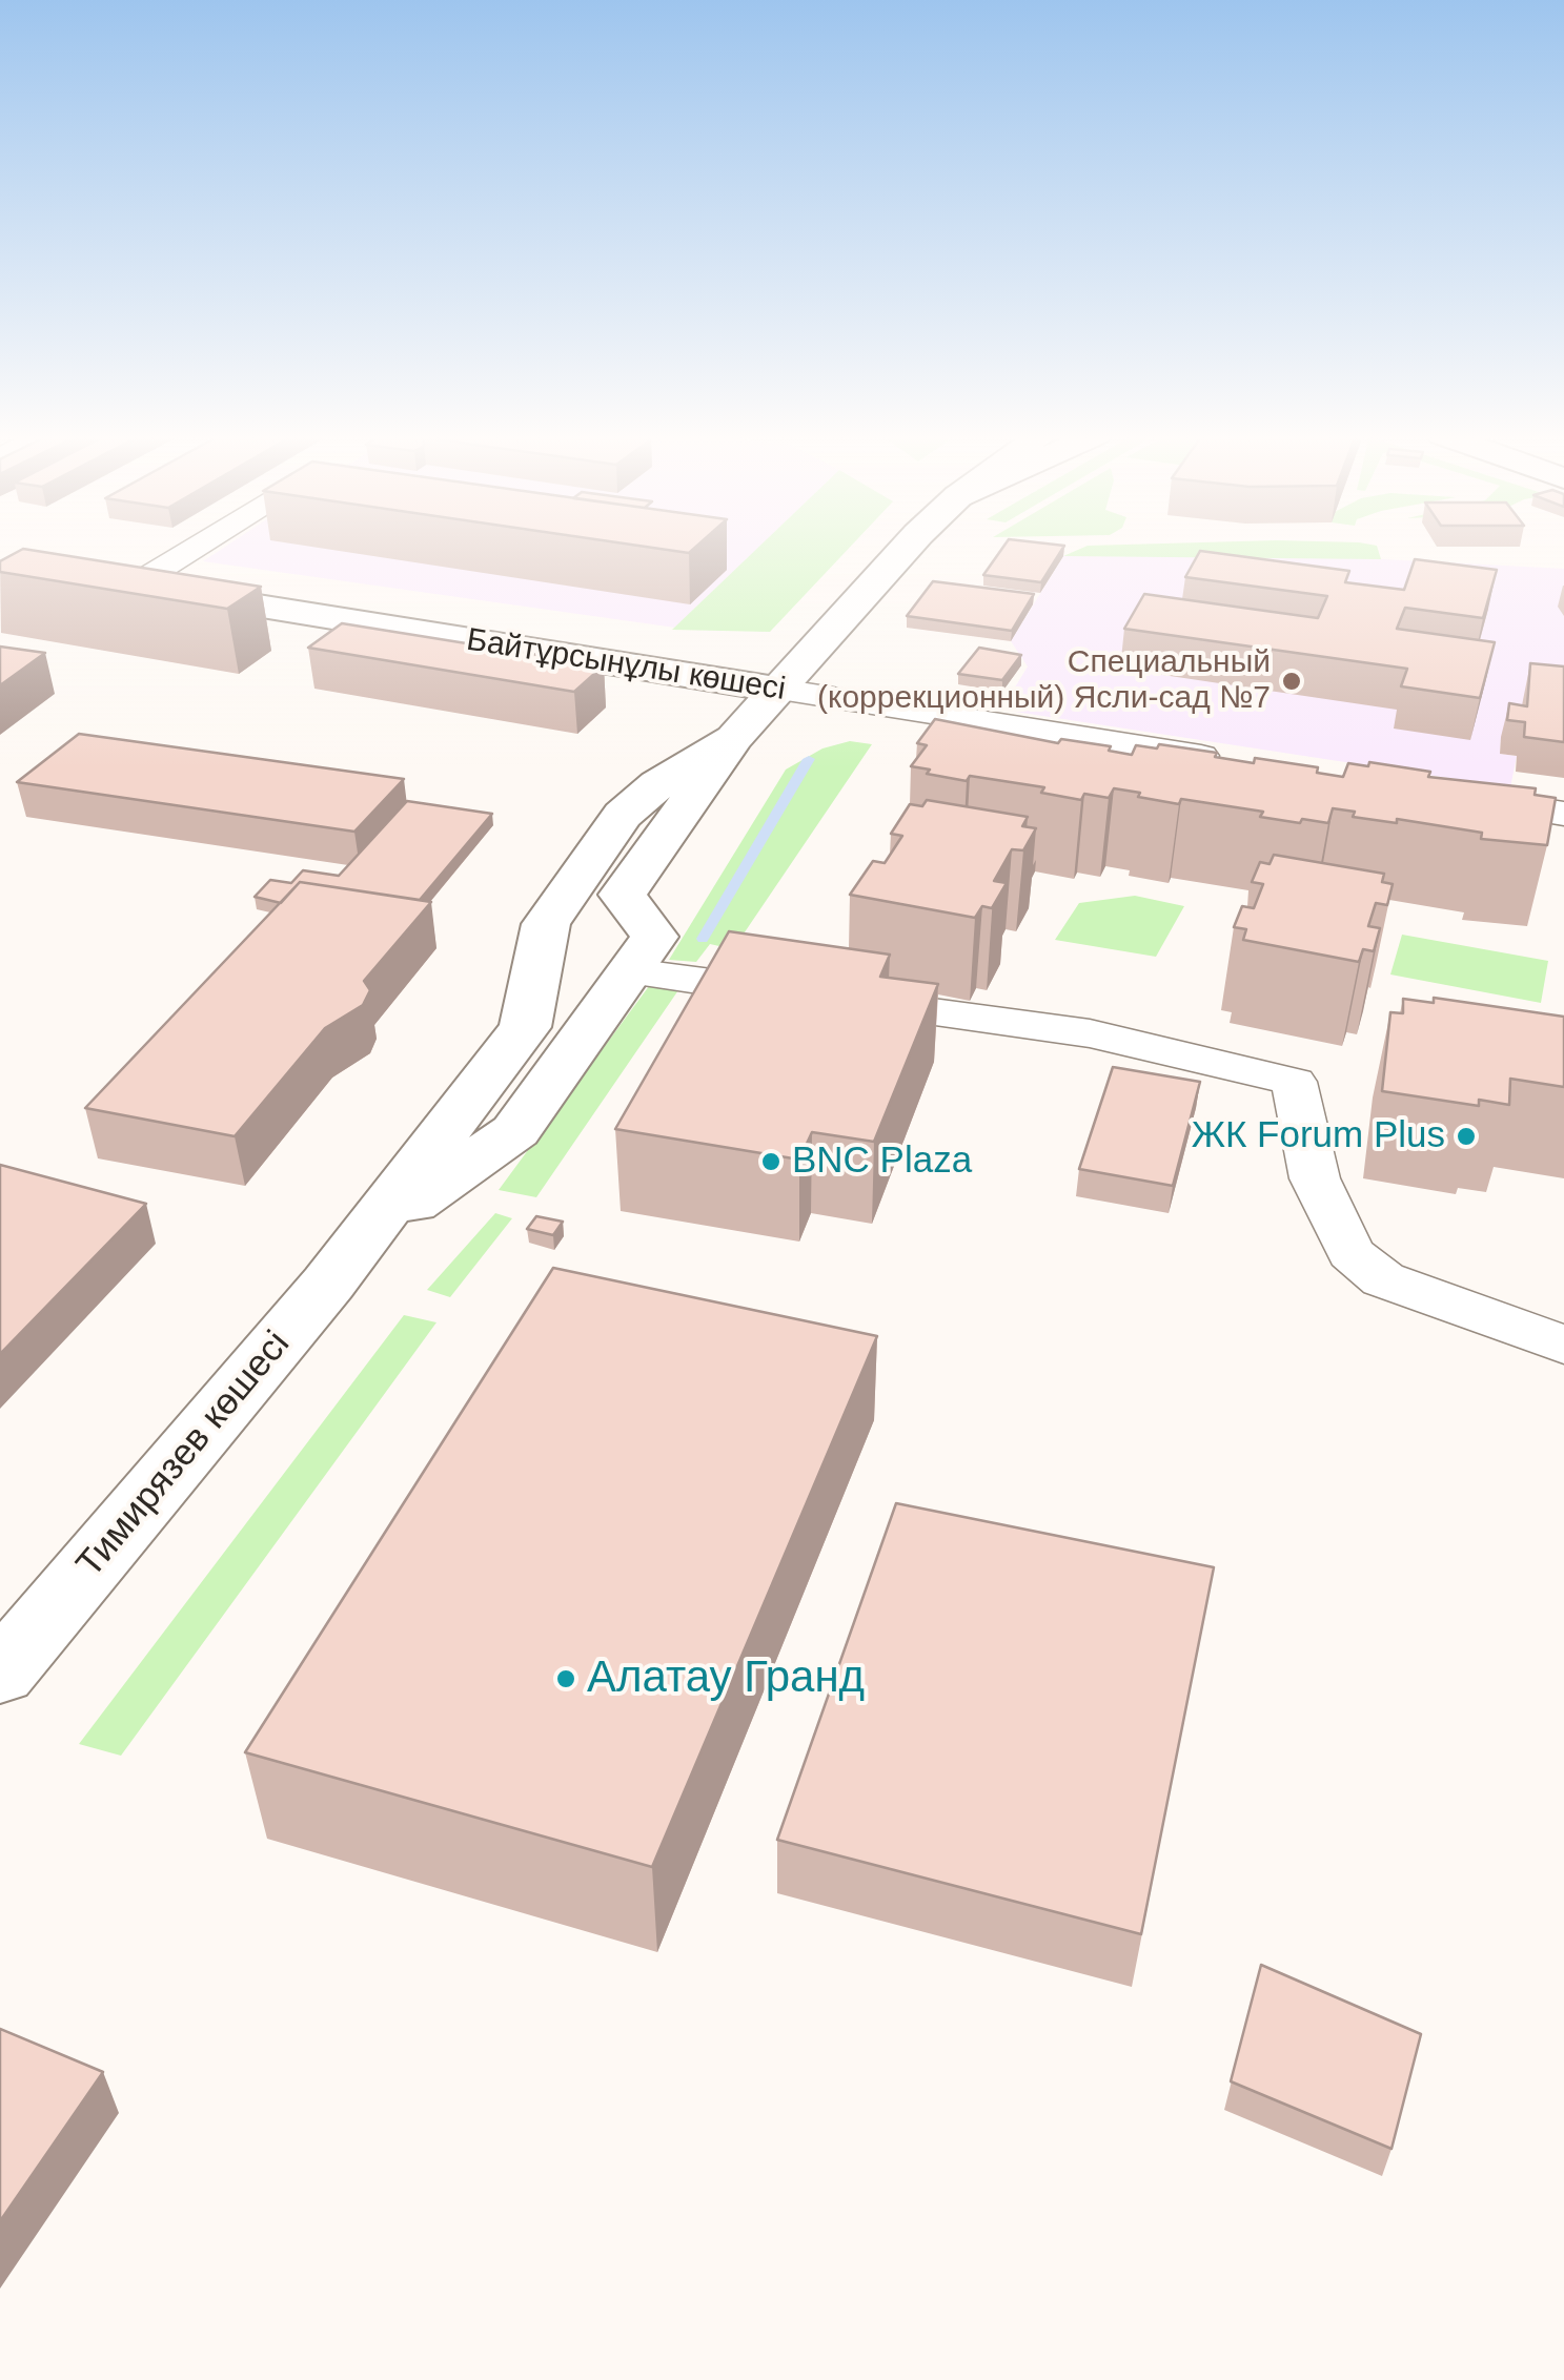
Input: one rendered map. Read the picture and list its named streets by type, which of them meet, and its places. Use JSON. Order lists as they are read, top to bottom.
{
  "streets": {
    "street": ["Байтұрсынұлы көшесі", "Тимирязев көшесі"]
  },
  "crossings": [
    ["Байтұрсынұлы көшесі", "Тимирязев көшесі"]
  ],
  "places": [
    "Специальный (коррекционный) Ясли-сад №7",
    "ЖК Forum Plus",
    "BNC Plaza",
    "Алатау Гранд"
  ]
}
